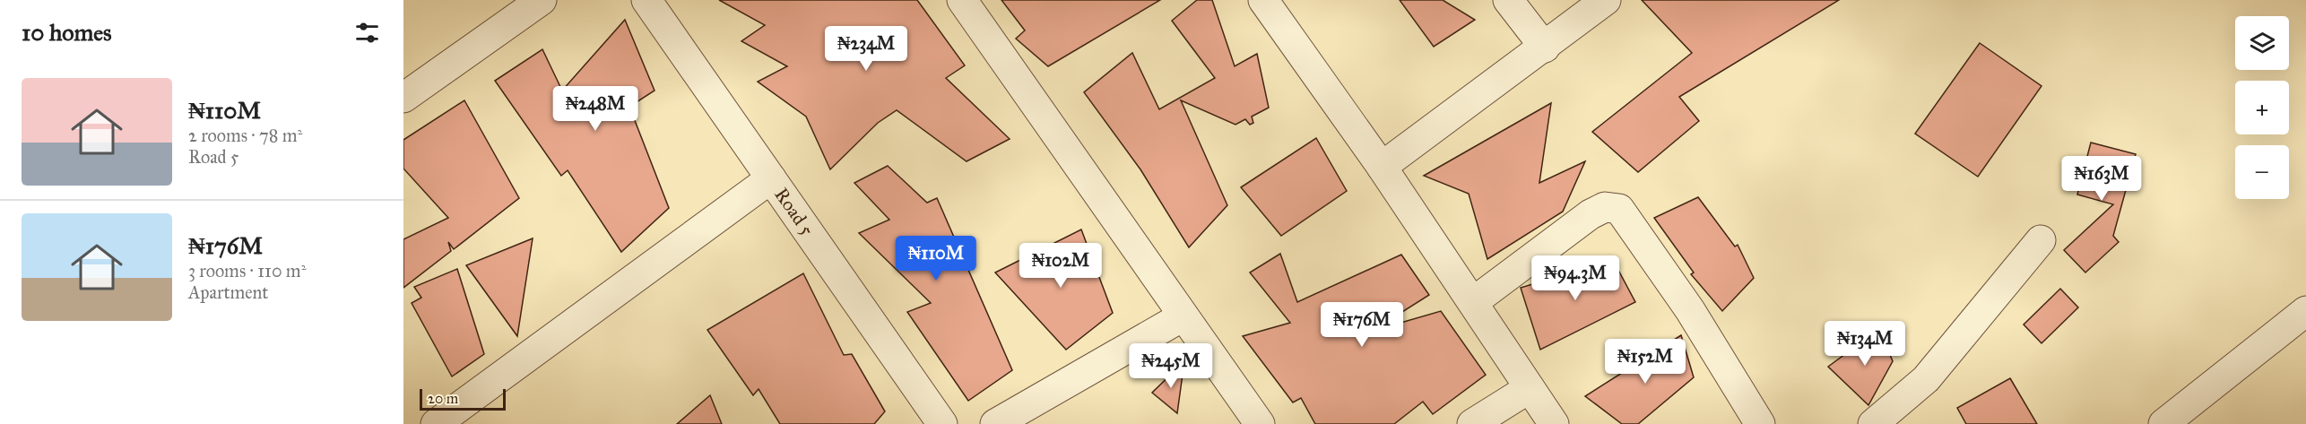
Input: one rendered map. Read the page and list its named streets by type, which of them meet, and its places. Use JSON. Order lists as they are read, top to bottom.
{
  "streets": {
    "street": ["Road 5"]
  },
  "scale_bar": "20 m",
  "page": {
    "heading": "10 homes",
    "map_buttons": ["+", "−"],
    "price": [
      "₦234M",
      "₦248M",
      "₦163M",
      "₦110M",
      "₦102M",
      "₦94.3M",
      "₦176M",
      "₦134M",
      "₦152M",
      "₦245M"
    ],
    "list": [
      {
        "name": "₦110M",
        "note": "2 rooms · 78 m² · Road 5"
      },
      {
        "name": "₦176M",
        "note": "3 rooms · 110 m² · Apartment"
      }
    ],
    "scale": "20 m"
  }
}
